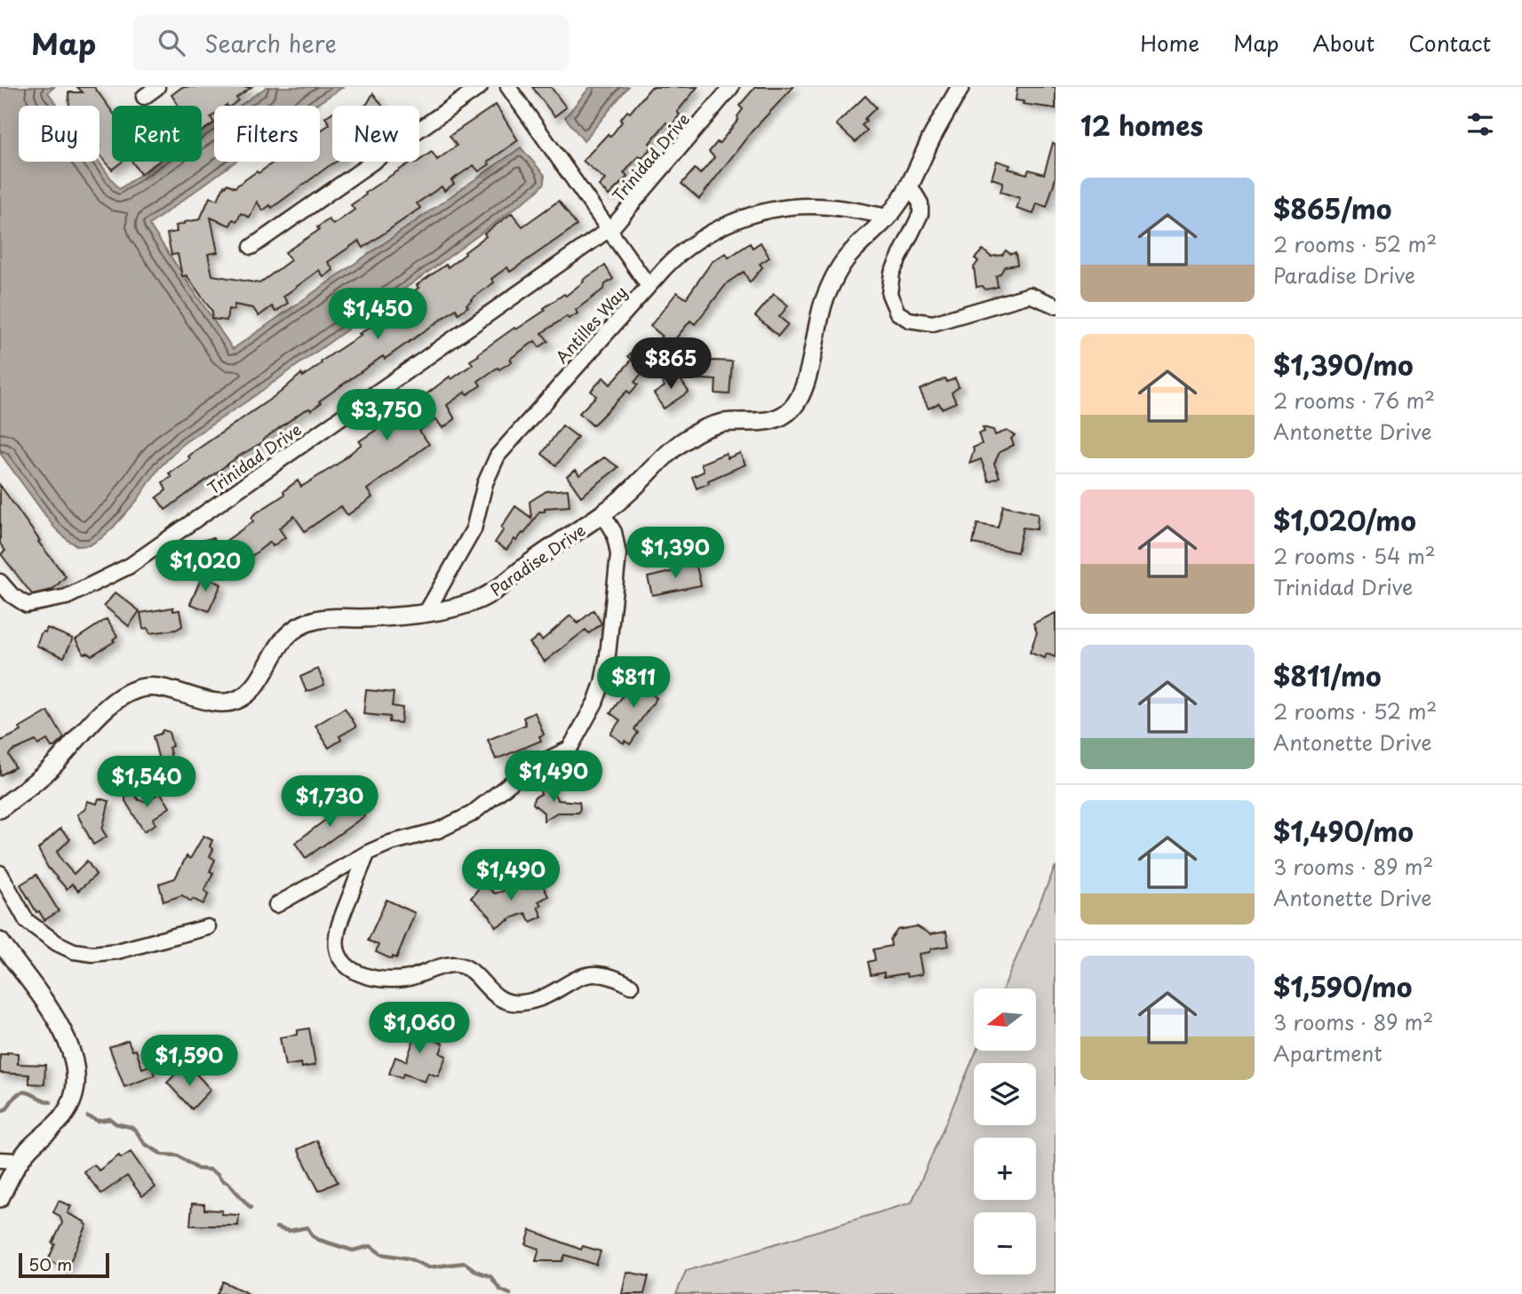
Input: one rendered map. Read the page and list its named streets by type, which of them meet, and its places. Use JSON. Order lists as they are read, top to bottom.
{
  "streets": {
    "street": ["Trinidad Drive", "Antilles Way", "Paradise Drive"]
  },
  "crossings": [
    ["Antilles Way", "Paradise Drive"]
  ],
  "scale_bar": "50 m",
  "north": "left",
  "page": {
    "header": "Map",
    "search": "Search here",
    "nav": [
      "Home",
      "Map",
      "About",
      "Contact"
    ],
    "heading": "12 homes",
    "chip": [
      "Buy",
      "Rent",
      "Filters",
      "New"
    ],
    "list": [
      {
        "name": "$865/mo",
        "note": "2 rooms · 52 m² · Paradise Drive"
      },
      {
        "name": "$1,390/mo",
        "note": "2 rooms · 76 m² · Antonette Drive"
      },
      {
        "name": "$1,020/mo",
        "note": "2 rooms · 54 m² · Trinidad Drive"
      },
      {
        "name": "$811/mo",
        "note": "2 rooms · 52 m² · Antonette Drive"
      },
      {
        "name": "$1,490/mo",
        "note": "3 rooms · 89 m² · Antonette Drive"
      },
      {
        "name": "$1,590/mo",
        "note": "3 rooms · 89 m² · Apartment"
      }
    ],
    "price": [
      "$1,450",
      "$865",
      "$3,750",
      "$1,390",
      "$1,020",
      "$811",
      "$1,490",
      "$1,540",
      "$1,730",
      "$1,490",
      "$1,060",
      "$1,590"
    ],
    "map_buttons": ["+", "−"],
    "scale": "50 m"
  }
}
